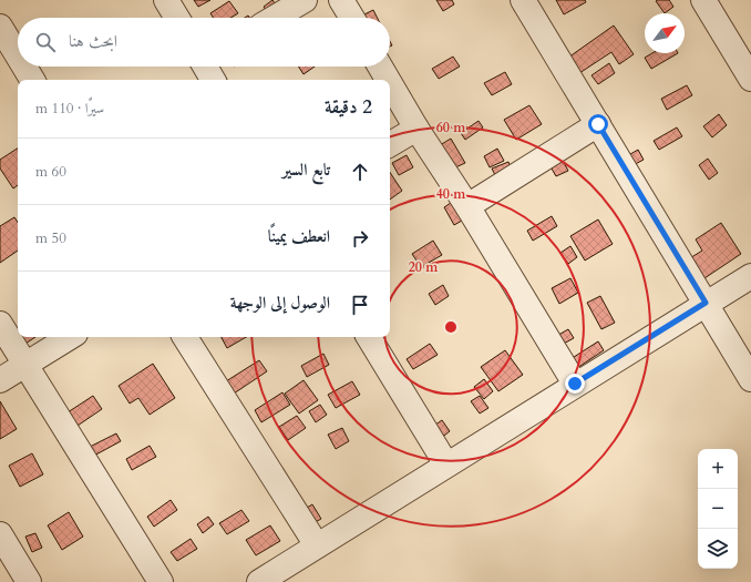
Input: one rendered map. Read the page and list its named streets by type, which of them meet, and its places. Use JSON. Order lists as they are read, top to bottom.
{
  "north": "top right",
  "page": {
    "search": "ابحث هنا",
    "heading": ["2 دقيقة", "سيرًا · 110 m"],
    "list": [
      ["تابع السير", "60 m"],
      ["انعطف يمينًا", "50 m"],
      "الوصول إلى الوجهة"
    ],
    "map_buttons": ["+", "−"]
  },
  "rings": ["60 m", "40 m", "20 m"]
}
